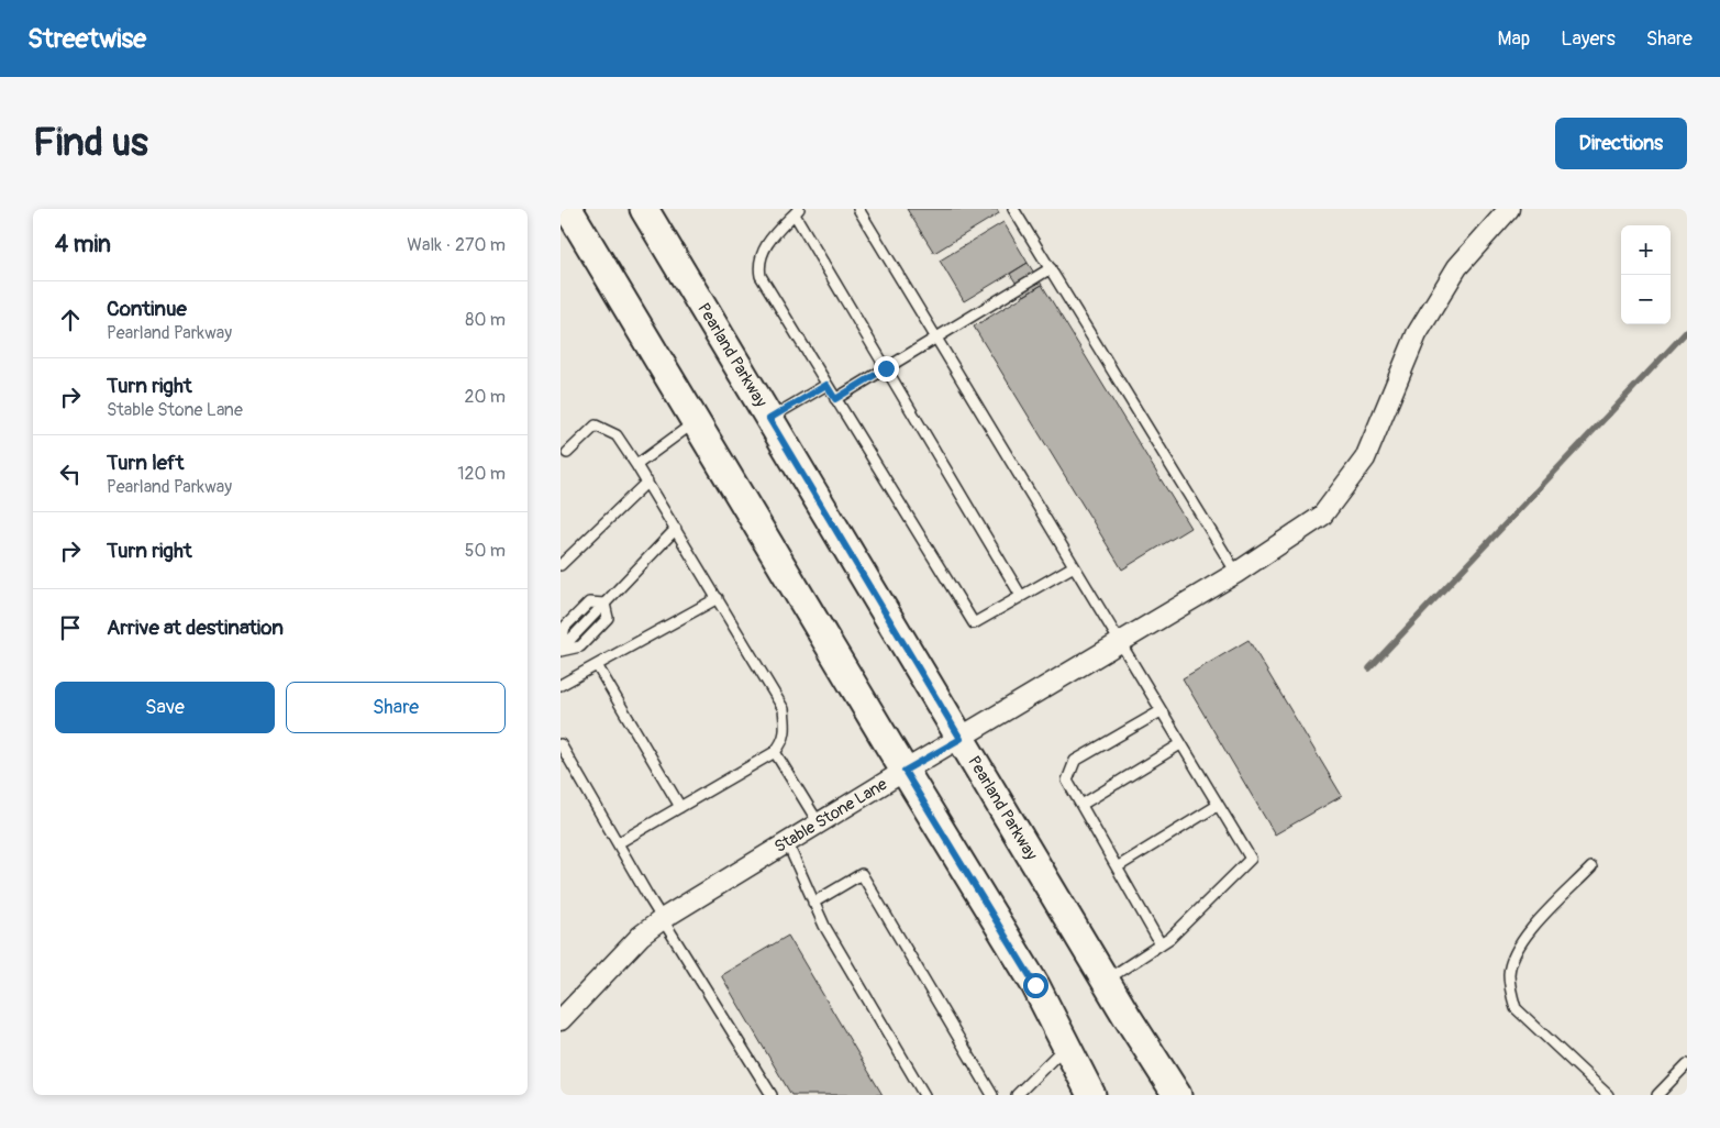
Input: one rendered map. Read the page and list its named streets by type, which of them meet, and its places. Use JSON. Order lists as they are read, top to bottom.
{
  "streets": {
    "main road": ["Pearland Parkway"],
    "street": ["Stable Stone Lane"]
  },
  "crossings": [
    ["Pearland Parkway", "Stable Stone Lane"]
  ],
  "page": {
    "header": "Streetwise",
    "nav": ["Map", "Layers", "Share"],
    "buttons": [
      "Directions",
      ["Save", "Share"]
    ],
    "title": "Find us",
    "heading": ["4 min", "Walk · 270 m"],
    "map_buttons": ["+", "−"],
    "list": [
      ["Continue", "Pearland Parkway", "80 m"],
      ["Turn right", "Stable Stone Lane", "20 m"],
      ["Turn left", "Pearland Parkway", "120 m"],
      ["Turn right", "50 m"],
      "Arrive at destination"
    ]
  }
}
